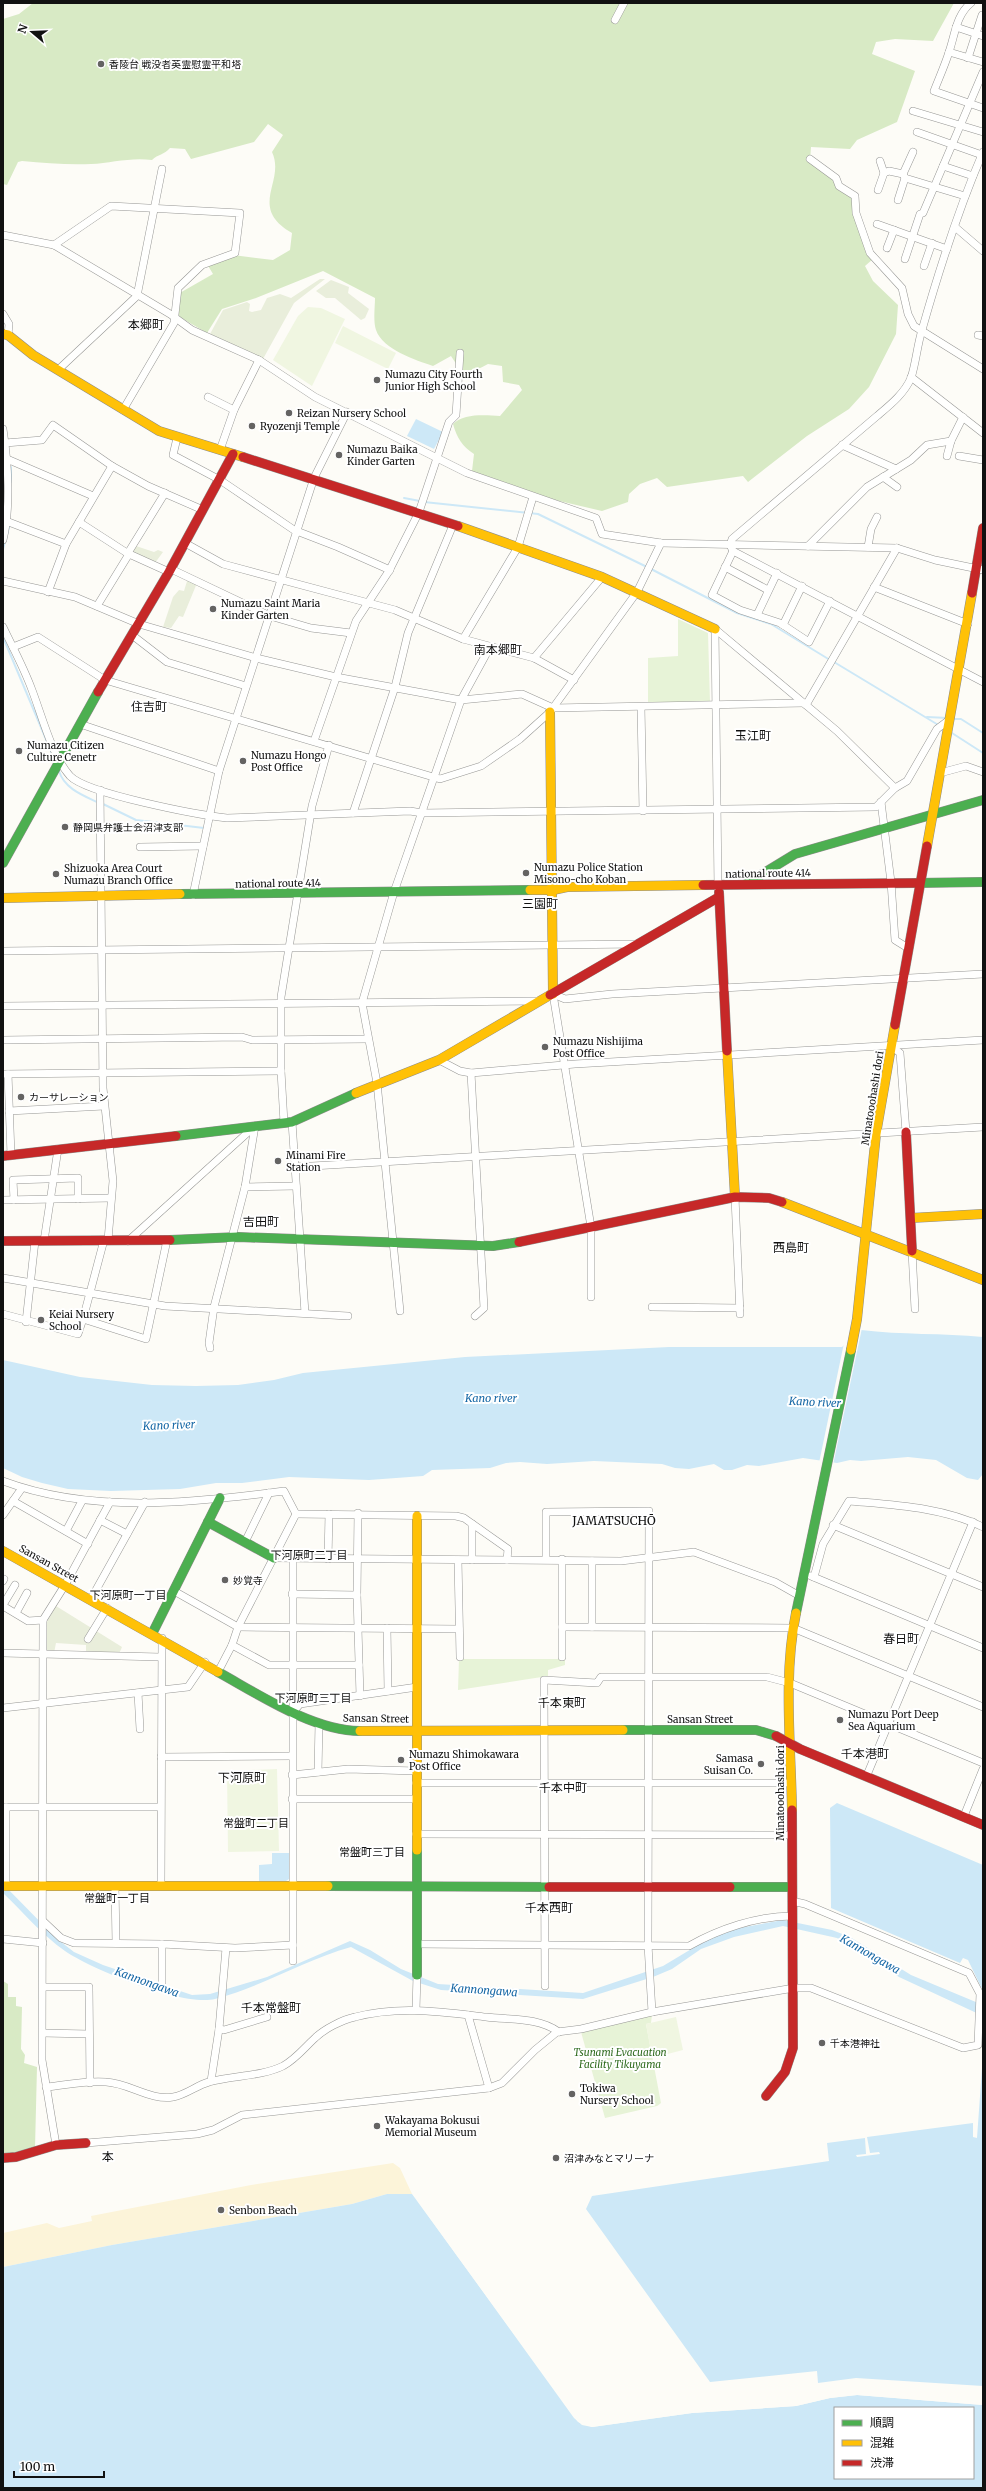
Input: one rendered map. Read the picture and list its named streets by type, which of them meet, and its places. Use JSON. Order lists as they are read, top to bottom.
{
  "streets": {
    "main road": ["national route 414", "Minatooohashi dori", "Sansan Street"]
  },
  "crossings": [
    ["national route 414", "Minatooohashi dori"],
    ["Minatooohashi dori", "Sansan Street"]
  ],
  "districts": [
    "本郷町",
    "南本郷町",
    "住吉町",
    "玉江町",
    "三園町",
    "吉田町",
    "西島町",
    "JAMATSUCHŌ",
    "下河原町二丁目",
    "下河原町一丁目",
    "春日町",
    "下河原町三丁目",
    "千本東町",
    "千本港町",
    "下河原町",
    "千本中町",
    "常盤町二丁目",
    "常盤町三丁目",
    "常盤町一丁目",
    "千本西町",
    "千本常盤町",
    "本"
  ],
  "water": ["Kano river", "Kannongawa"],
  "parks": ["Tsunami Evacuation Facility Tikuyama"],
  "places": [
    "香陵台 戦没者英霊慰霊平和塔",
    "Numazu City Fourth Junior High School",
    "Reizan Nursery School",
    "Ryozenji Temple",
    "Numazu Baika Kinder Garten",
    "Numazu Saint Maria Kinder Garten",
    "Numazu Citizen Culture Cenetr",
    "Numazu Hongo Post Office",
    "静岡県弁護士会沼津支部",
    "Numazu Police Station Misono-cho Koban",
    "Shizuoka Area Court Numazu Branch Office",
    "Numazu Nishijima Post Office",
    "カーサレーション",
    "Minami Fire Station",
    "Keiai Nursery School",
    "妙覚寺",
    "Numazu Port Deep Sea Aquarium",
    "Numazu Shimokawara Post Office",
    "Samasa Suisan Co.",
    "千本港神社",
    "Tokiwa Nursery School",
    "Wakayama Bokusui Memorial Museum",
    "沼津みなとマリーナ",
    "Senbon Beach"
  ],
  "legend": ["順調", "混雑", "渋滞"],
  "scale_bar": "100 m",
  "north": "left"
}
